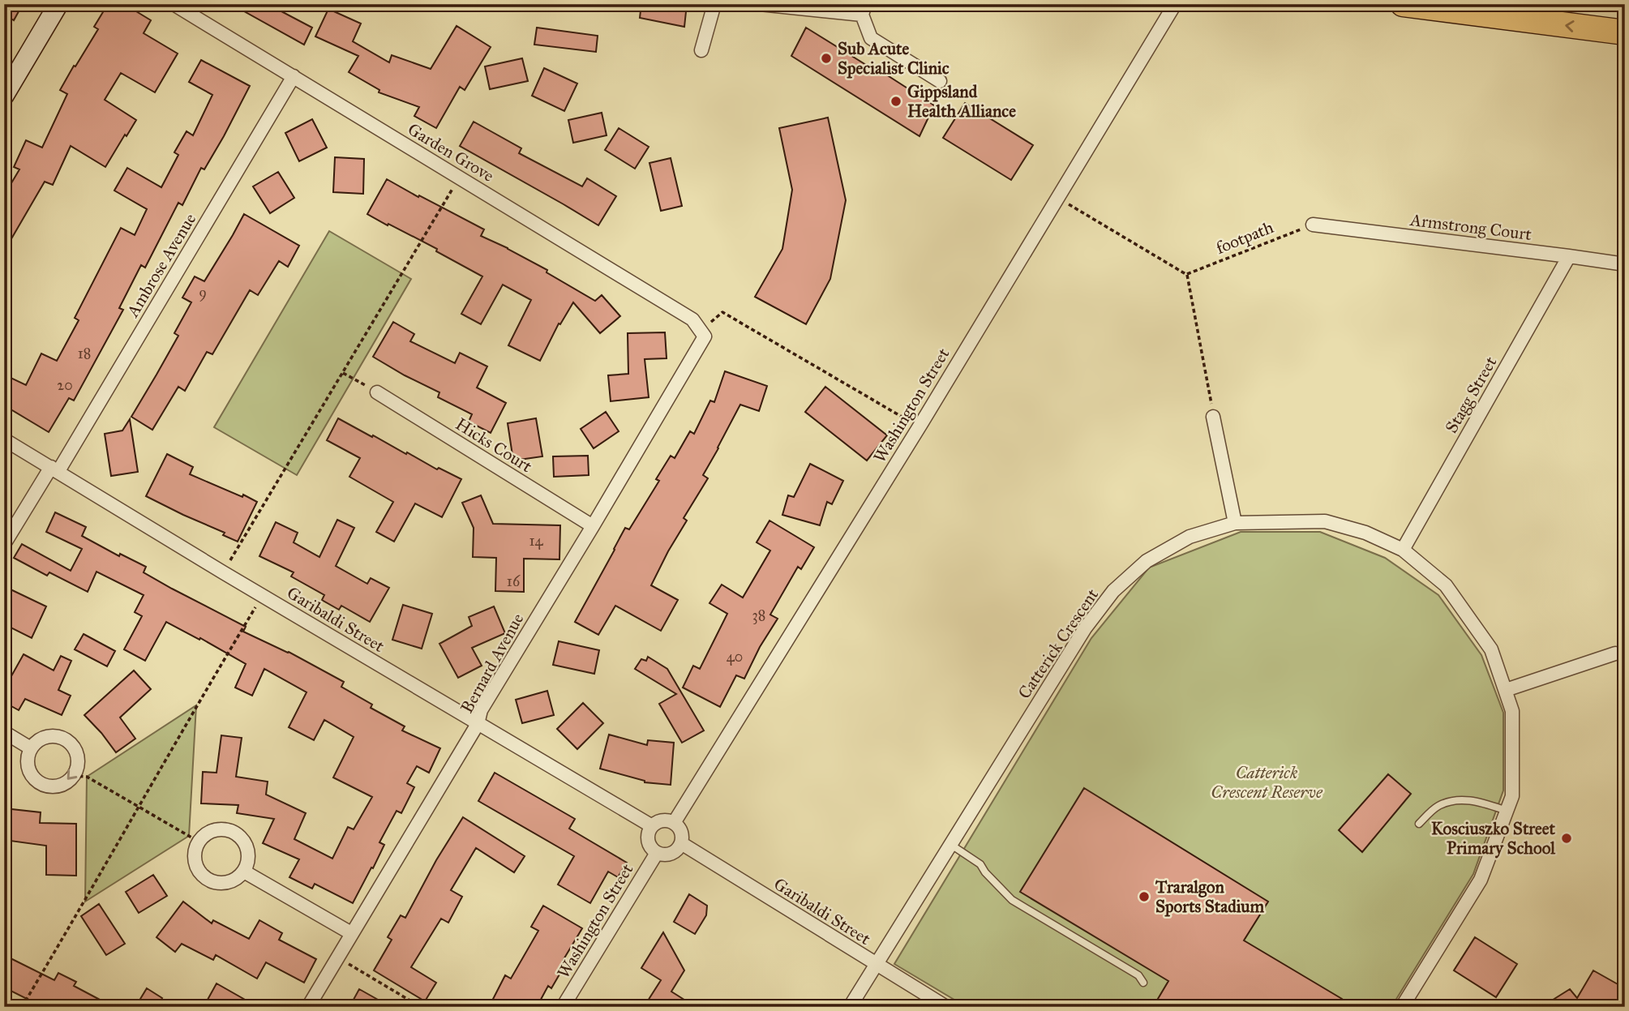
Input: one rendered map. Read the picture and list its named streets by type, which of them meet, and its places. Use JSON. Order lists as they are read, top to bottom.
{
  "streets": {
    "street": [
      "Garden Grove",
      "Armstrong Court",
      "Ambrose Avenue",
      "Stagg Street",
      "Washington Street",
      "Hicks Court",
      "Garibaldi Street",
      "Catterick Crescent",
      "Bernard Avenue"
    ],
    "path": ["footpath"]
  },
  "crossings": [
    ["Garden Grove", "Ambrose Avenue"],
    ["Garden Grove", "Bernard Avenue"],
    ["Armstrong Court", "footpath"],
    ["Armstrong Court", "Stagg Street"],
    ["Ambrose Avenue", "Garibaldi Street"],
    ["Stagg Street", "Catterick Crescent"],
    ["Washington Street", "Garibaldi Street"],
    ["Hicks Court", "Bernard Avenue"],
    ["Garibaldi Street", "Catterick Crescent"],
    ["Garibaldi Street", "Bernard Avenue"]
  ],
  "parks": ["Catterick Crescent Reserve"],
  "places": [
    "Sub Acute Specialist Clinic",
    "Gippsland Health Alliance",
    "Kosciuszko Street Primary School",
    "Traralgon Sports Stadium"
  ],
  "house_numbers": [
    "9",
    "18",
    "20",
    "14",
    "16",
    "38",
    "40"
  ]
}
